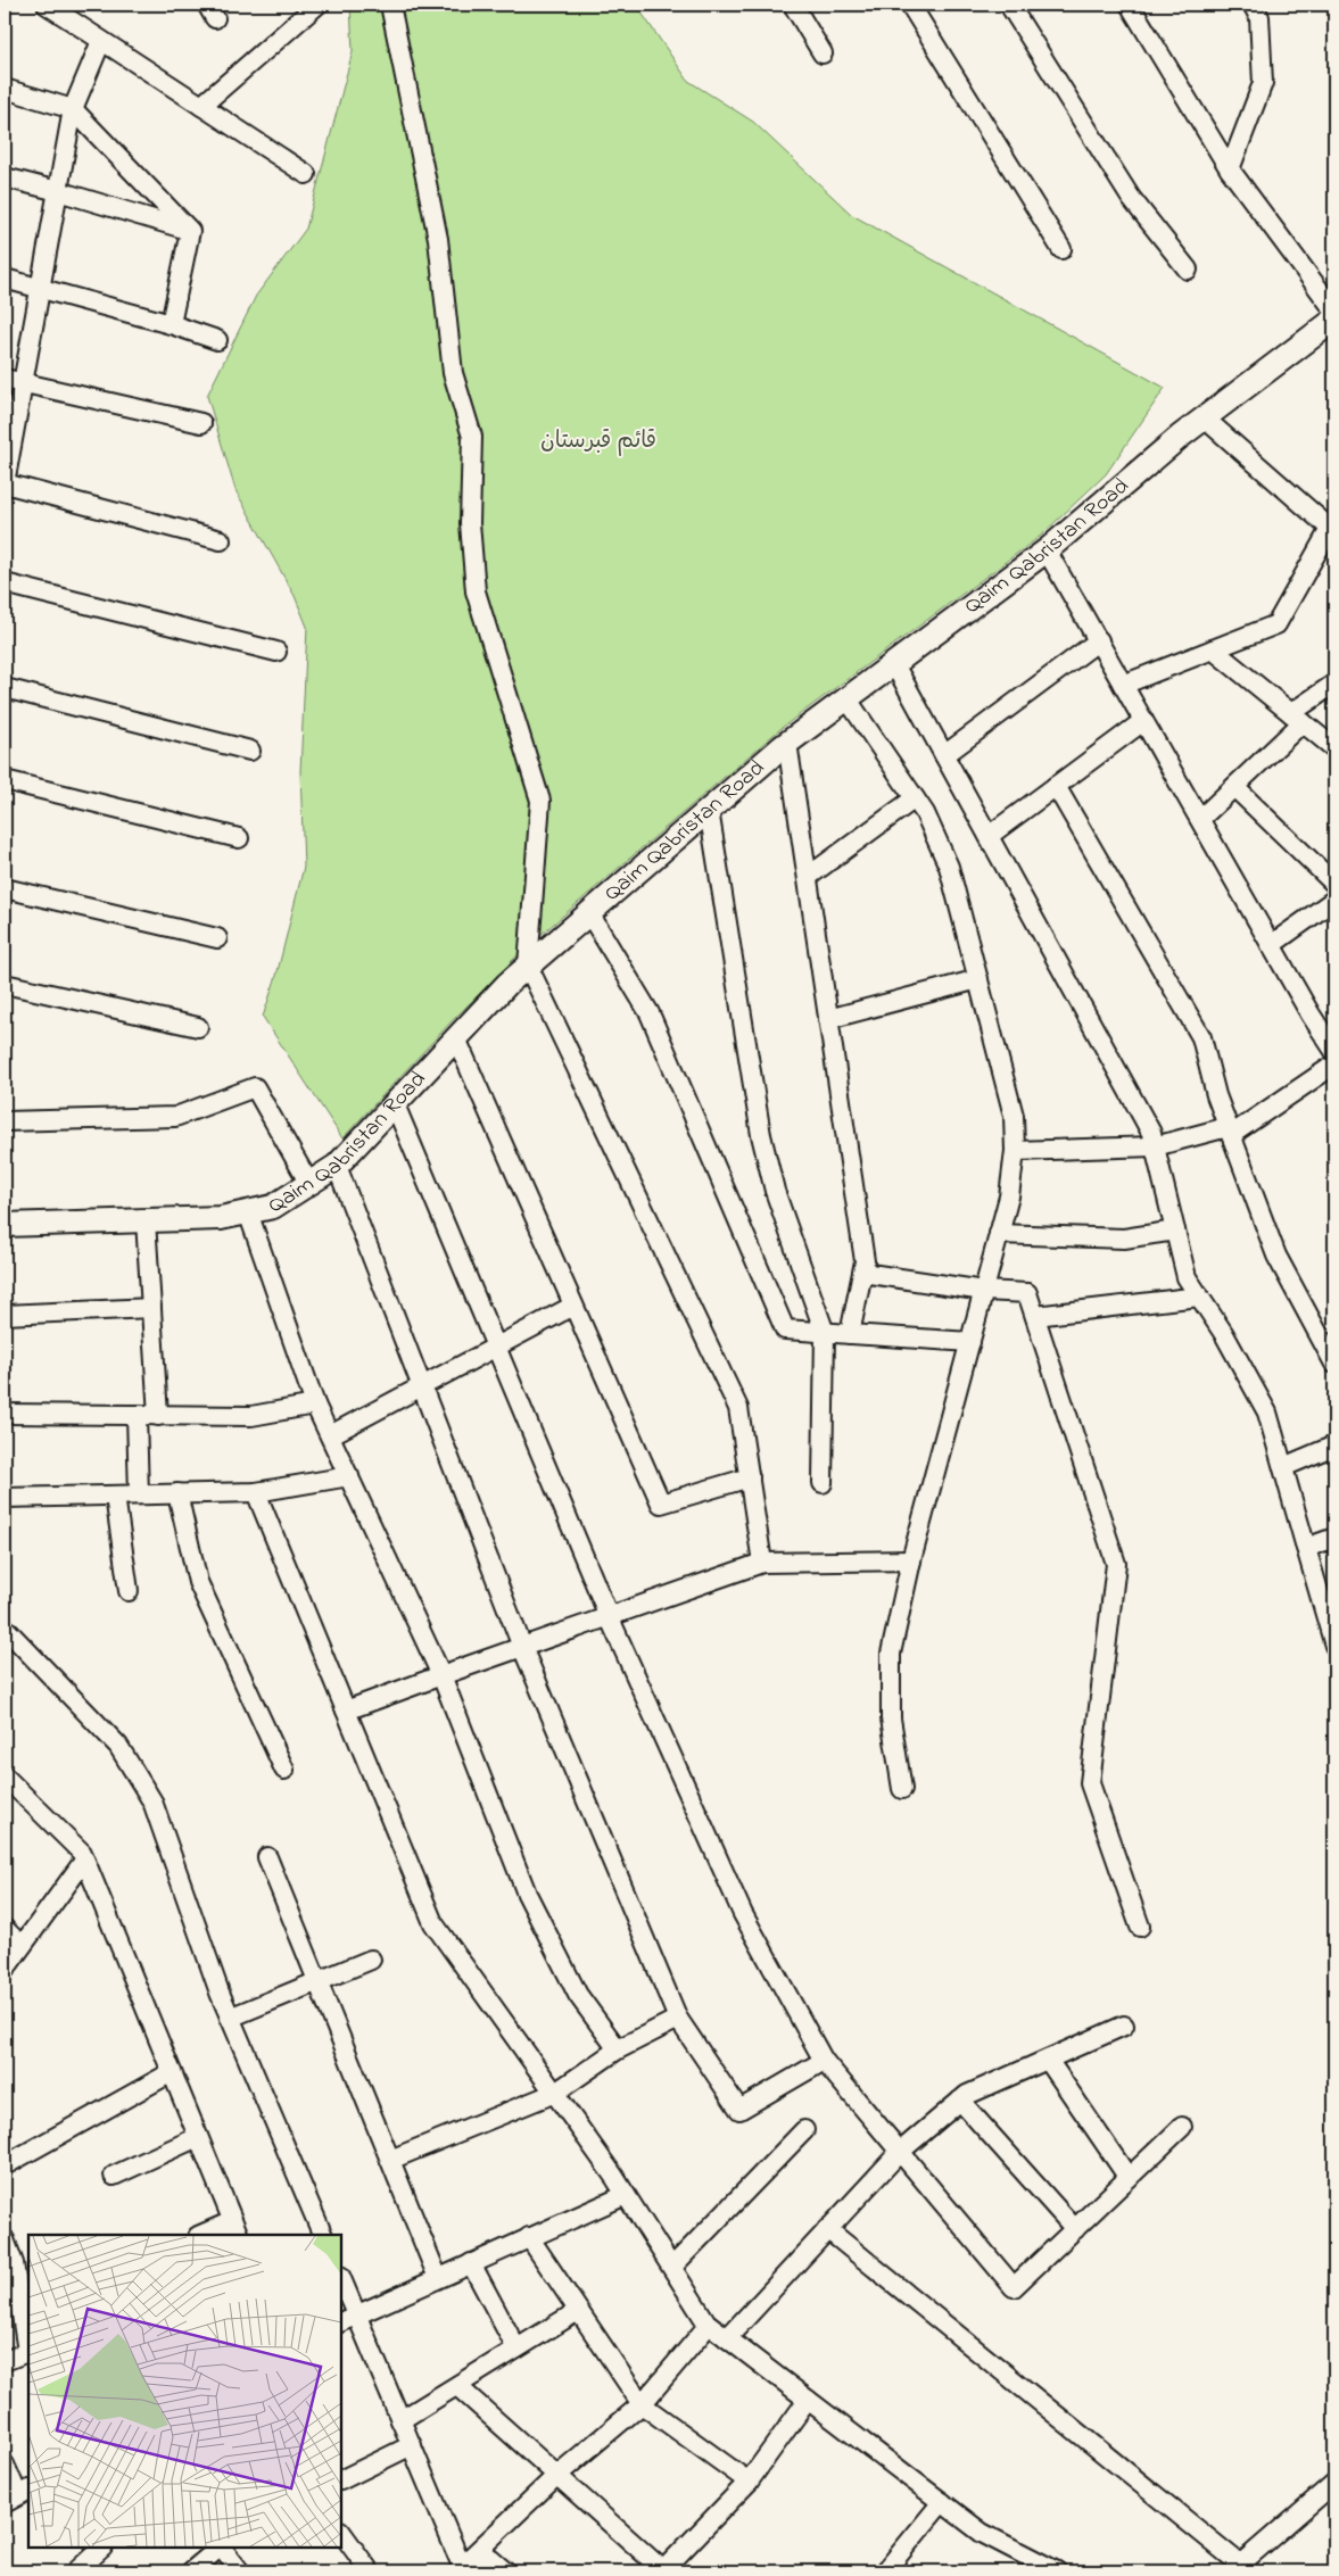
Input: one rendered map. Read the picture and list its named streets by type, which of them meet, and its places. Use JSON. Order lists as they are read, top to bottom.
{
  "streets": {
    "street": ["Qaim Qabristan Road"]
  },
  "parks": ["قائم قبرستان"]
}
